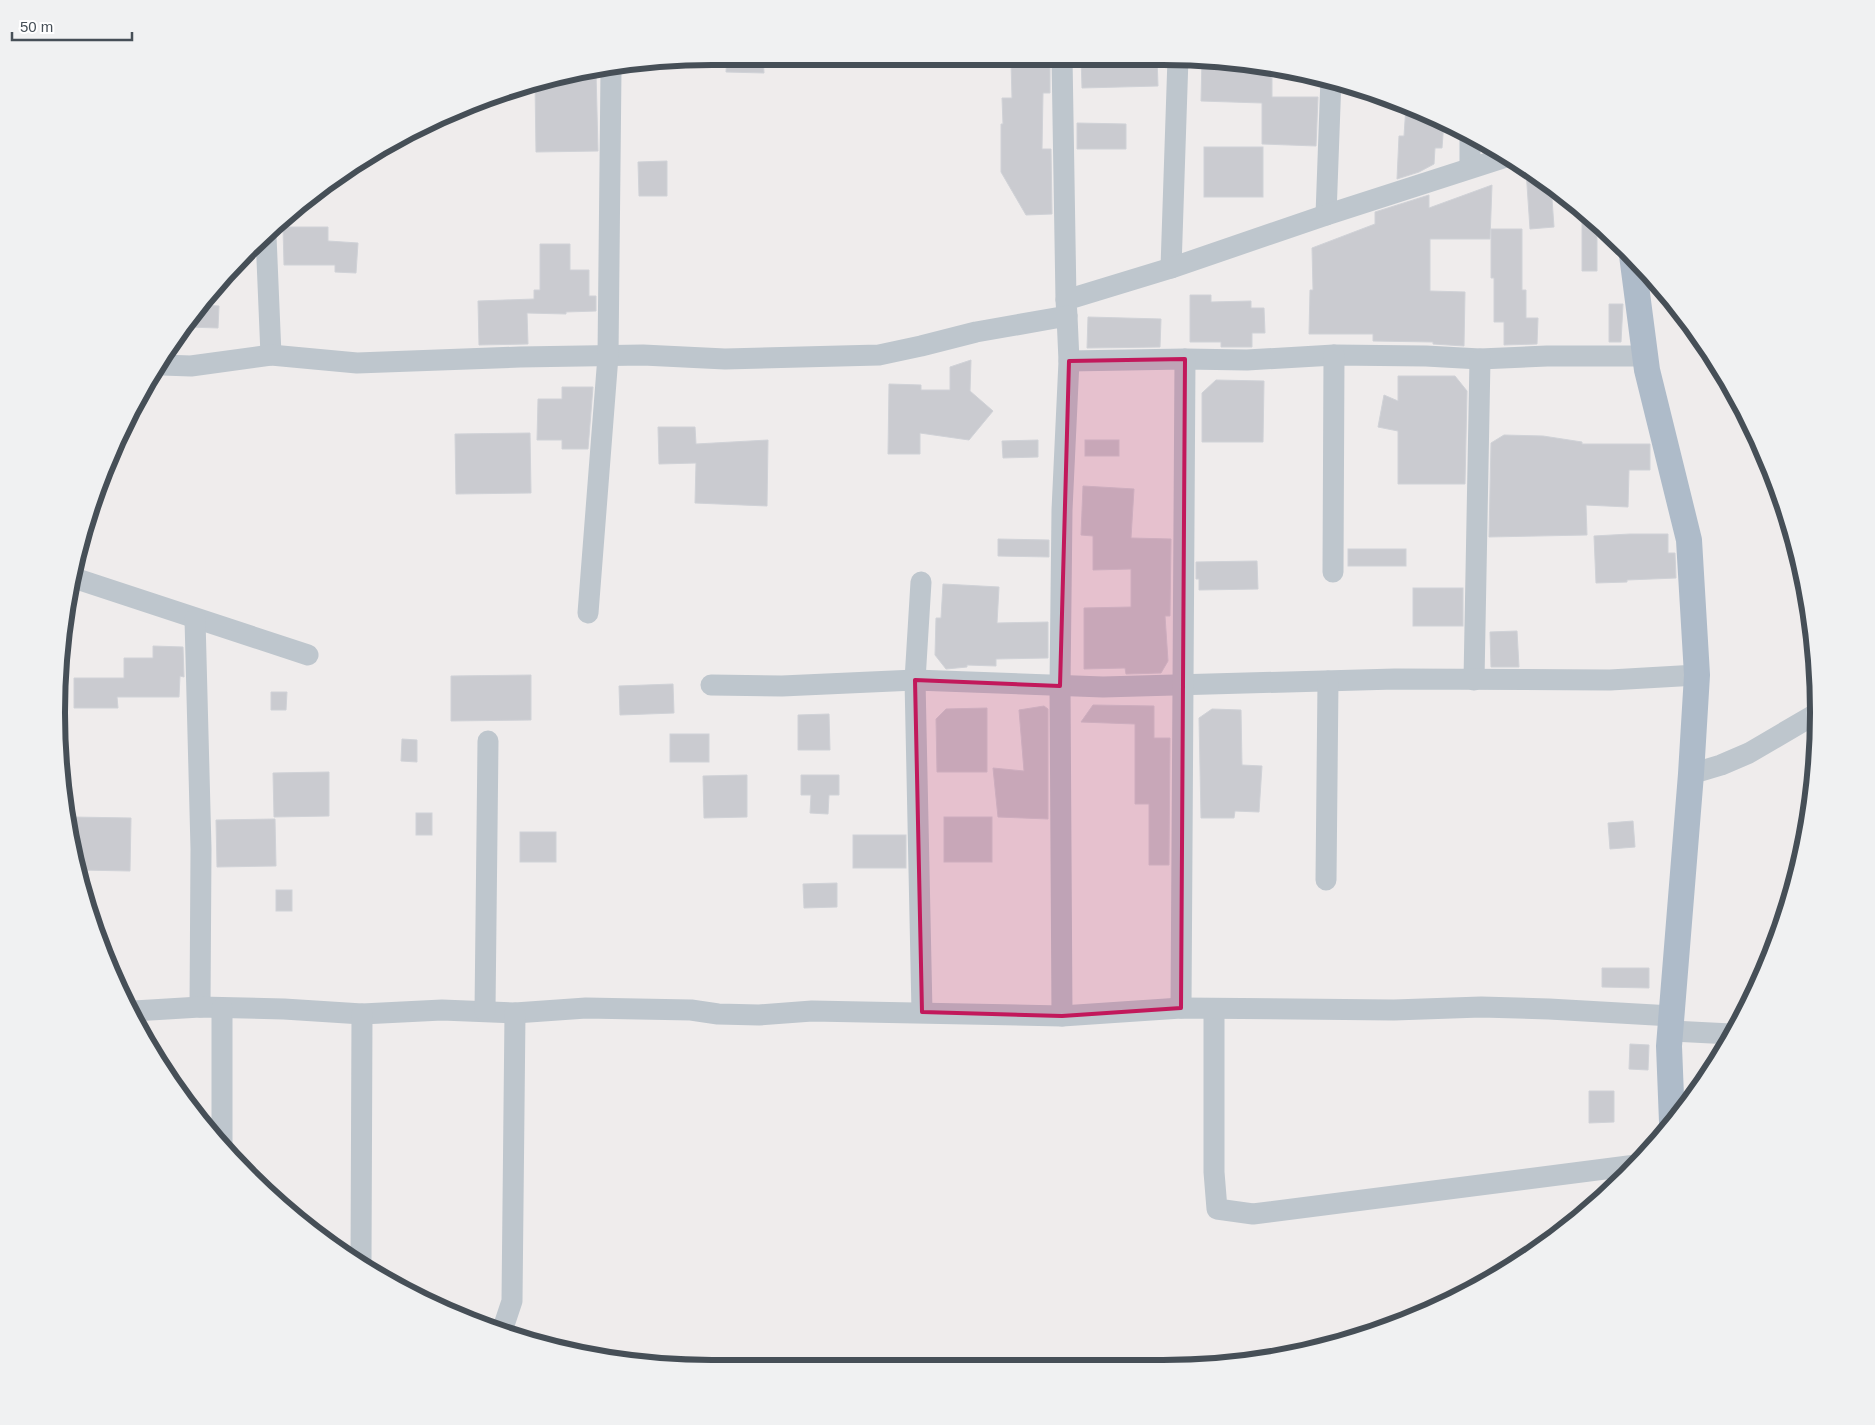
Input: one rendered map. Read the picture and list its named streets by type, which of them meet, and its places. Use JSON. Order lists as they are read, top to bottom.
{
  "scale_bar": "50 m"
}
